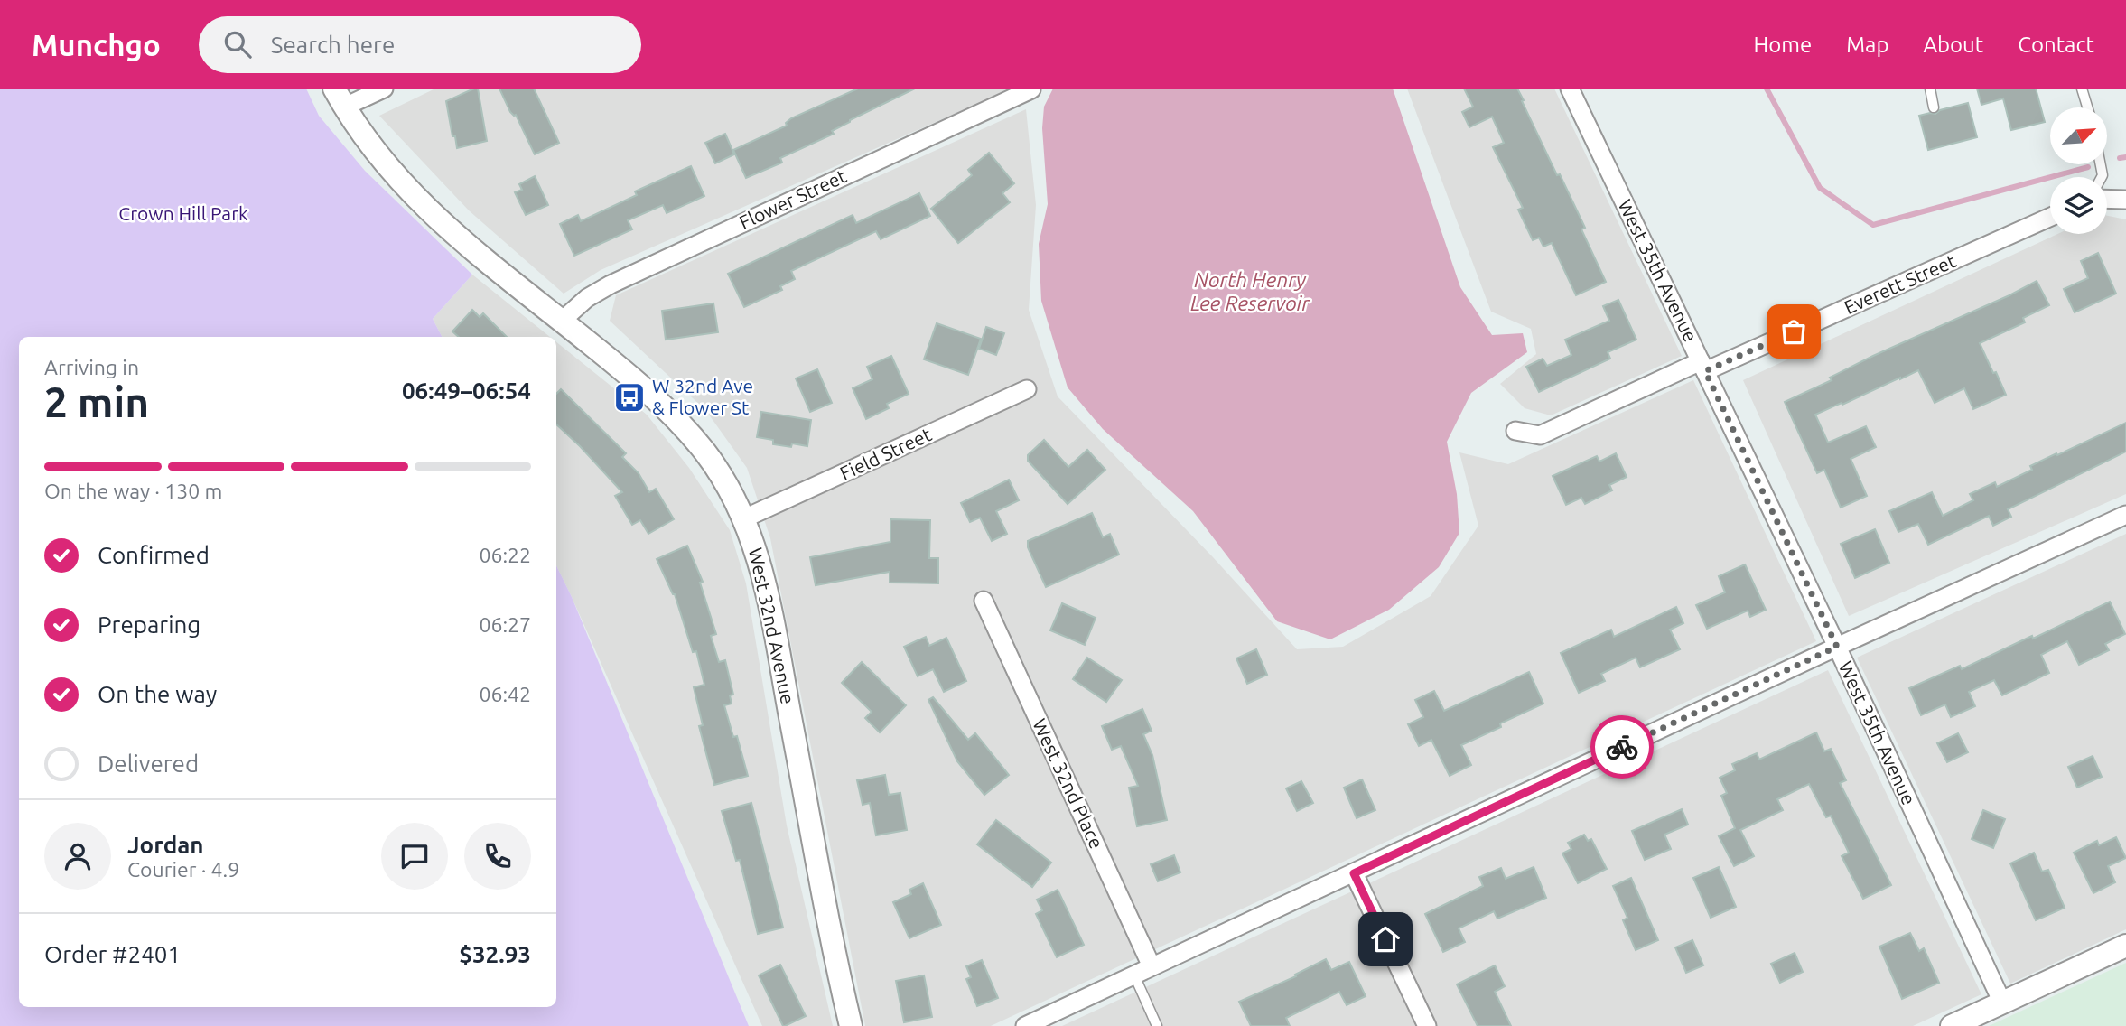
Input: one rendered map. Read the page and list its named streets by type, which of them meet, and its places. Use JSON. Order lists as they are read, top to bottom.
{
  "streets": {
    "street": [
      "Flower Street",
      "West 35th Avenue",
      "Everett Street",
      "Field Street",
      "West 32nd Avenue",
      "West 32nd Place"
    ]
  },
  "crossings": [
    ["Flower Street", "West 32nd Avenue"],
    ["West 35th Avenue", "Everett Street"],
    ["Field Street", "West 32nd Avenue"]
  ],
  "water": ["North Henry Lee Reservoir"],
  "parks": ["Crown Hill Park"],
  "places": {
    "bus stop": ["W 32nd Ave & Flower St"]
  },
  "north": "top right",
  "page": {
    "header": "Munchgo",
    "search": "Search here",
    "nav": [
      "Home",
      "Map",
      "About",
      "Contact"
    ],
    "heading": ["2 min", "Arriving in", "06:49–06:54"],
    "panel": [
      "Jordan",
      "Courier · 4.9",
      "Order #2401",
      "$32.93"
    ],
    "bar": "On the way · 130 m",
    "list": [
      ["Confirmed", "06:22"],
      ["Preparing", "06:27"],
      ["On the way", "06:42"],
      "Delivered"
    ]
  }
}
